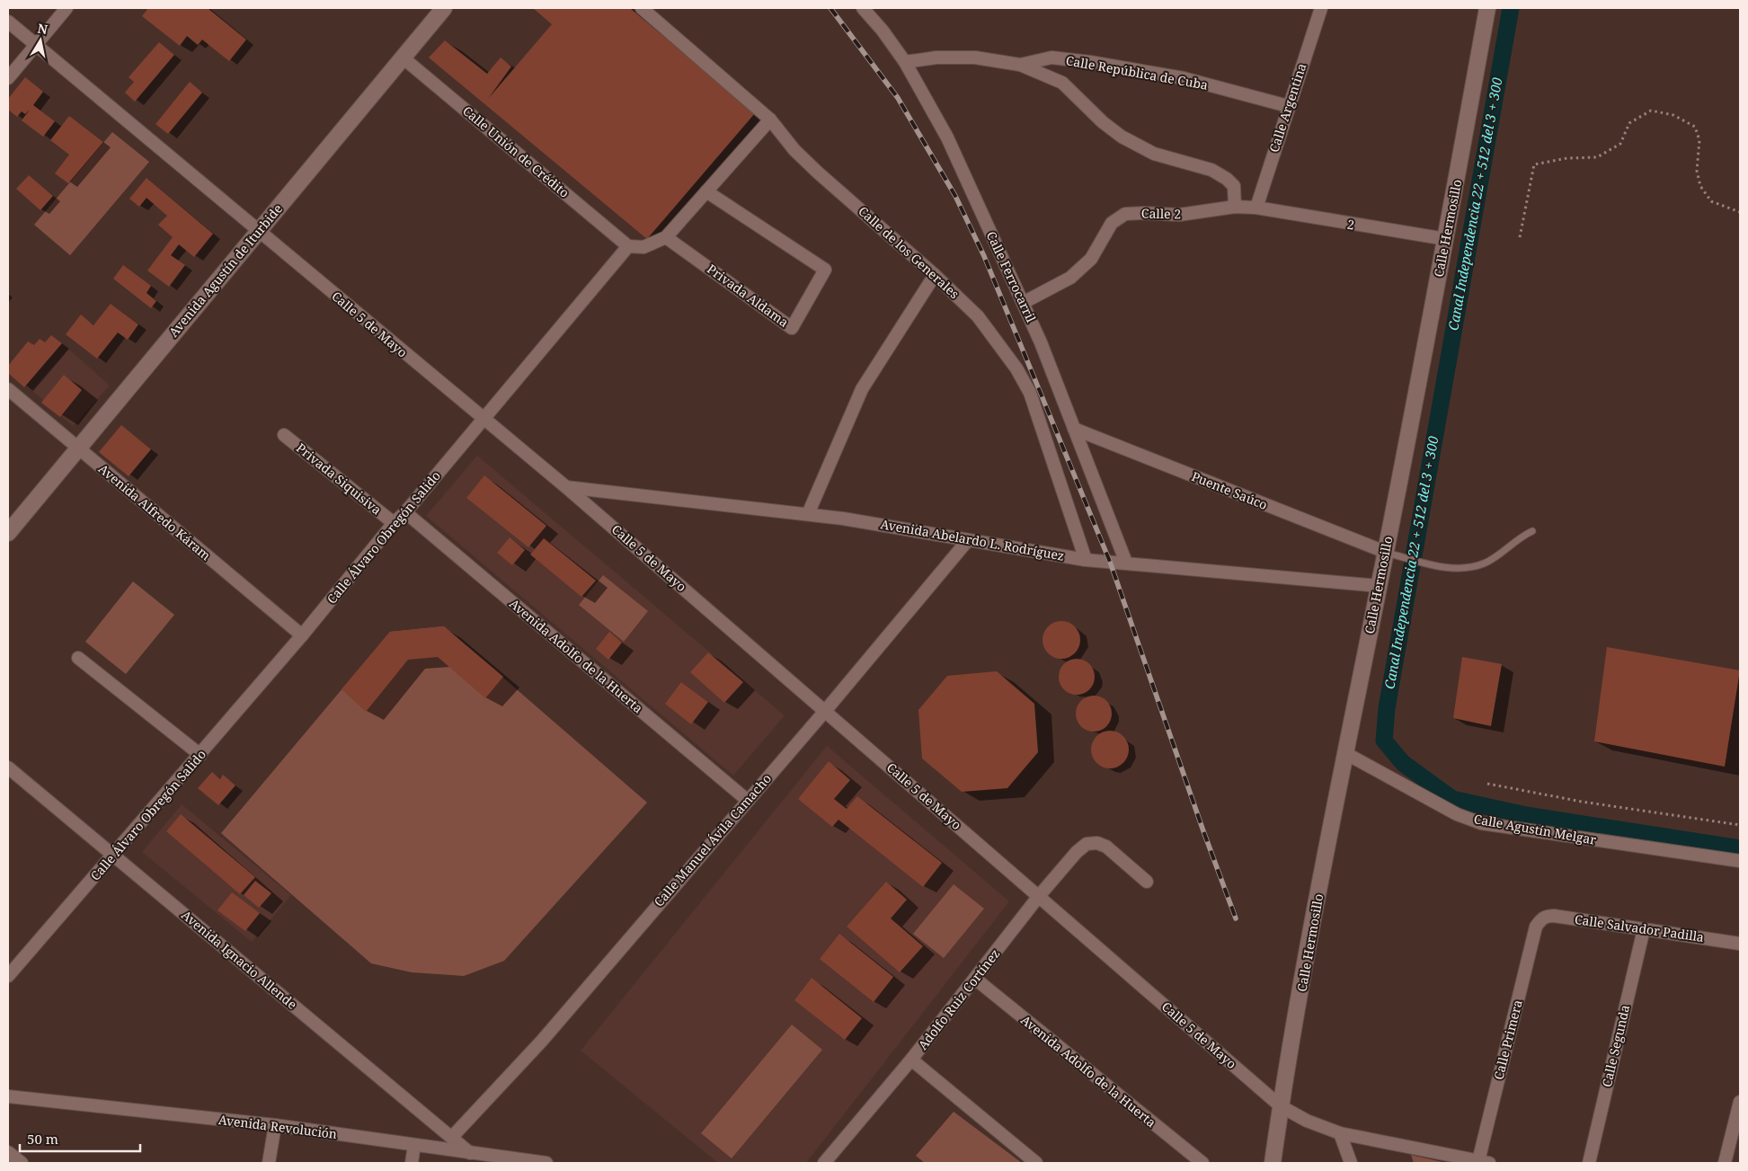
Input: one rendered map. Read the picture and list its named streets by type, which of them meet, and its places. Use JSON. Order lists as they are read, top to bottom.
{
  "streets": {
    "street": [
      "Calle República de Cuba",
      "Calle Argentina",
      "Calle Unión de Crédito",
      "Calle 2",
      "2",
      "Calle Hermosillo",
      "Calle de los Generales",
      "Avenida Agustín de Iturbide",
      "Calle Ferrocarril",
      "Privada Aldama",
      "Calle 5 de Mayo",
      "Privada Siquisiva",
      "Puente Saúco",
      "Avenida Alfredo Káram",
      "Calle Álvaro Obregón Salido",
      "Avenida Abelardo L. Rodríguez",
      "Avenida Adolfo de la Huerta",
      "Calle Agustín Melgar",
      "Calle Manuel Ávila Camacho",
      "Calle Salvador Padilla",
      "Avenida Ignacio Allende",
      "Adolfo Ruiz Cortínez",
      "Calle Primera",
      "Calle Segunda",
      "Avenida Revolución"
    ]
  },
  "crossings": [
    ["Calle República de Cuba", "Calle Argentina"],
    ["Calle República de Cuba", "Calle Ferrocarril"],
    ["Calle Argentina", "Calle 2"],
    ["Calle Argentina", "2"],
    ["Calle Unión de Crédito", "Avenida Agustín de Iturbide"],
    ["Calle Unión de Crédito", "Calle Álvaro Obregón Salido"],
    ["Calle 2", "2"],
    ["Calle 2", "Calle Ferrocarril"],
    ["2", "Calle Hermosillo"],
    ["Calle Hermosillo", "Calle 5 de Mayo"],
    ["Calle Hermosillo", "Puente Saúco"],
    ["Calle Hermosillo", "Avenida Abelardo L. Rodríguez"],
    ["Calle Hermosillo", "Calle Agustín Melgar"],
    ["Calle de los Generales", "Avenida Abelardo L. Rodríguez"],
    ["Avenida Agustín de Iturbide", "Calle 5 de Mayo"],
    ["Avenida Agustín de Iturbide", "Avenida Alfredo Káram"],
    ["Calle Ferrocarril", "Puente Saúco"],
    ["Calle Ferrocarril", "Avenida Abelardo L. Rodríguez"],
    ["Calle 5 de Mayo", "Calle Álvaro Obregón Salido"],
    ["Calle 5 de Mayo", "Avenida Abelardo L. Rodríguez"],
    ["Calle 5 de Mayo", "Calle Manuel Ávila Camacho"],
    ["Calle 5 de Mayo", "Adolfo Ruiz Cortínez"],
    ["Calle 5 de Mayo", "Calle Primera"],
    ["Privada Siquisiva", "Calle Álvaro Obregón Salido"],
    ["Avenida Alfredo Káram", "Calle Álvaro Obregón Salido"],
    ["Calle Álvaro Obregón Salido", "Avenida Adolfo de la Huerta"],
    ["Calle Álvaro Obregón Salido", "Avenida Ignacio Allende"],
    ["Avenida Abelardo L. Rodríguez", "Calle Manuel Ávila Camacho"],
    ["Avenida Adolfo de la Huerta", "Calle Manuel Ávila Camacho"],
    ["Avenida Adolfo de la Huerta", "Adolfo Ruiz Cortínez"],
    ["Calle Manuel Ávila Camacho", "Avenida Ignacio Allende"],
    ["Calle Salvador Padilla", "Calle Primera"],
    ["Calle Salvador Padilla", "Calle Segunda"],
    ["Avenida Ignacio Allende", "Avenida Revolución"]
  ],
  "water": ["Canal Independencia 22 + 512 del 3 + 300"],
  "scale_bar": "50 m",
  "north": "top"
}
